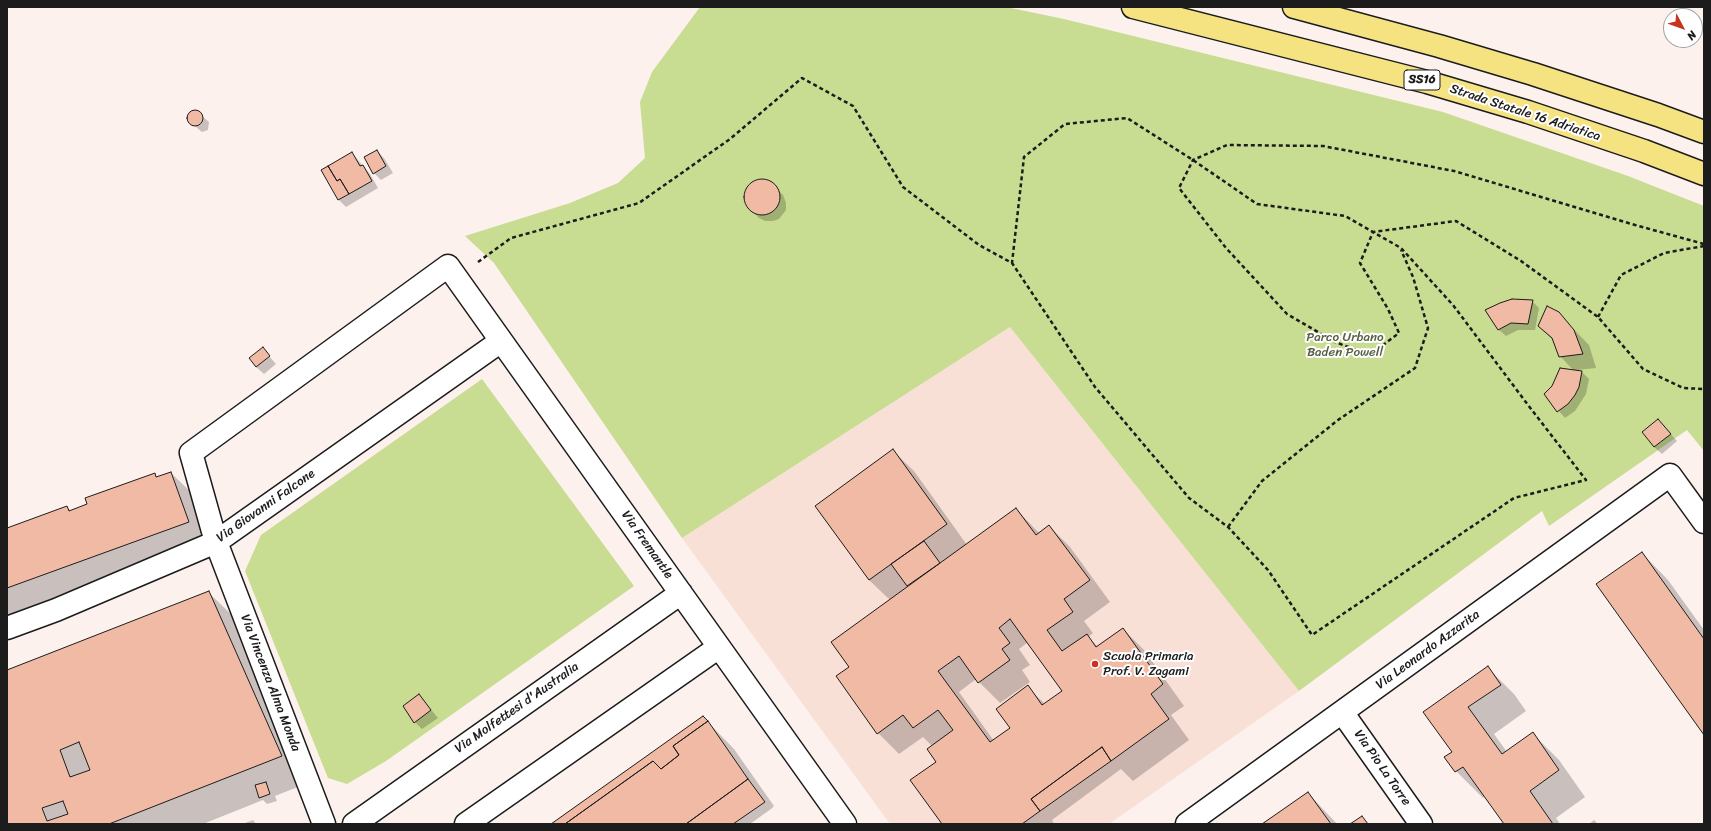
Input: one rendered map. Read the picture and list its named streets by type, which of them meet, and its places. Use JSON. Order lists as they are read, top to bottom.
{
  "streets": {
    "highway": ["SS16", "Strada Statale 16 Adriatica"],
    "street": [
      "Via Giovanni Falcone",
      "Via Fremantle",
      "Via Leonardo Azzarita",
      "Via Vincenza Alma Monda",
      "Via Molfettesi d'Australia",
      "Via Pio La Torre"
    ]
  },
  "crossings": [
    ["Via Giovanni Falcone", "Via Fremantle"],
    ["Via Giovanni Falcone", "Via Vincenza Alma Monda"],
    ["Via Fremantle", "Via Vincenza Alma Monda"],
    ["Via Fremantle", "Via Molfettesi d'Australia"],
    ["Via Leonardo Azzarita", "Via Pio La Torre"]
  ],
  "parks": ["Parco Urbano Baden Powell"],
  "places": ["Scuola Primaria Prof. V. Zagami"],
  "north": "bottom right"
}
